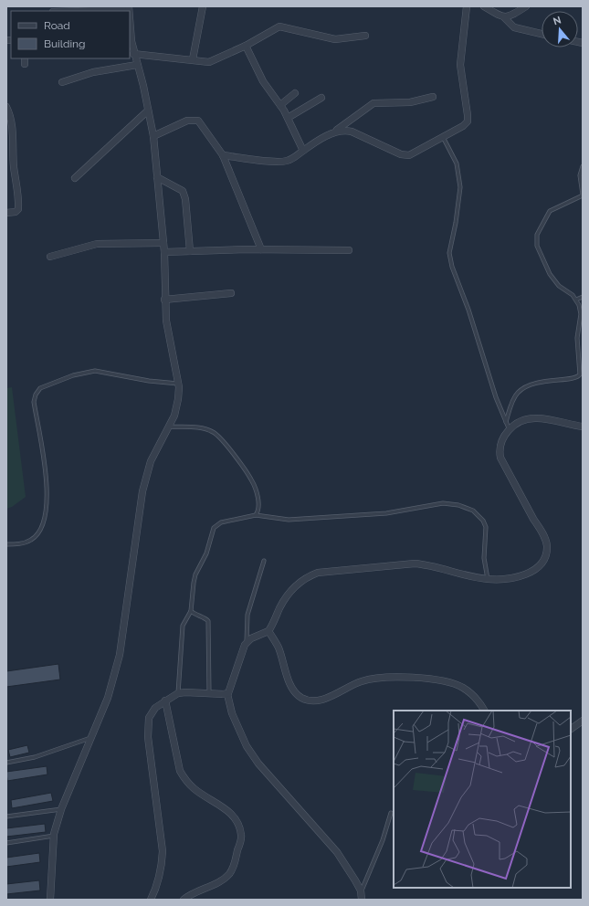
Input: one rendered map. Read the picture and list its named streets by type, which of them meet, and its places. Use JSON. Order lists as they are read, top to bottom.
{
  "legend": ["Road", "Building"],
  "north": "top"
}
